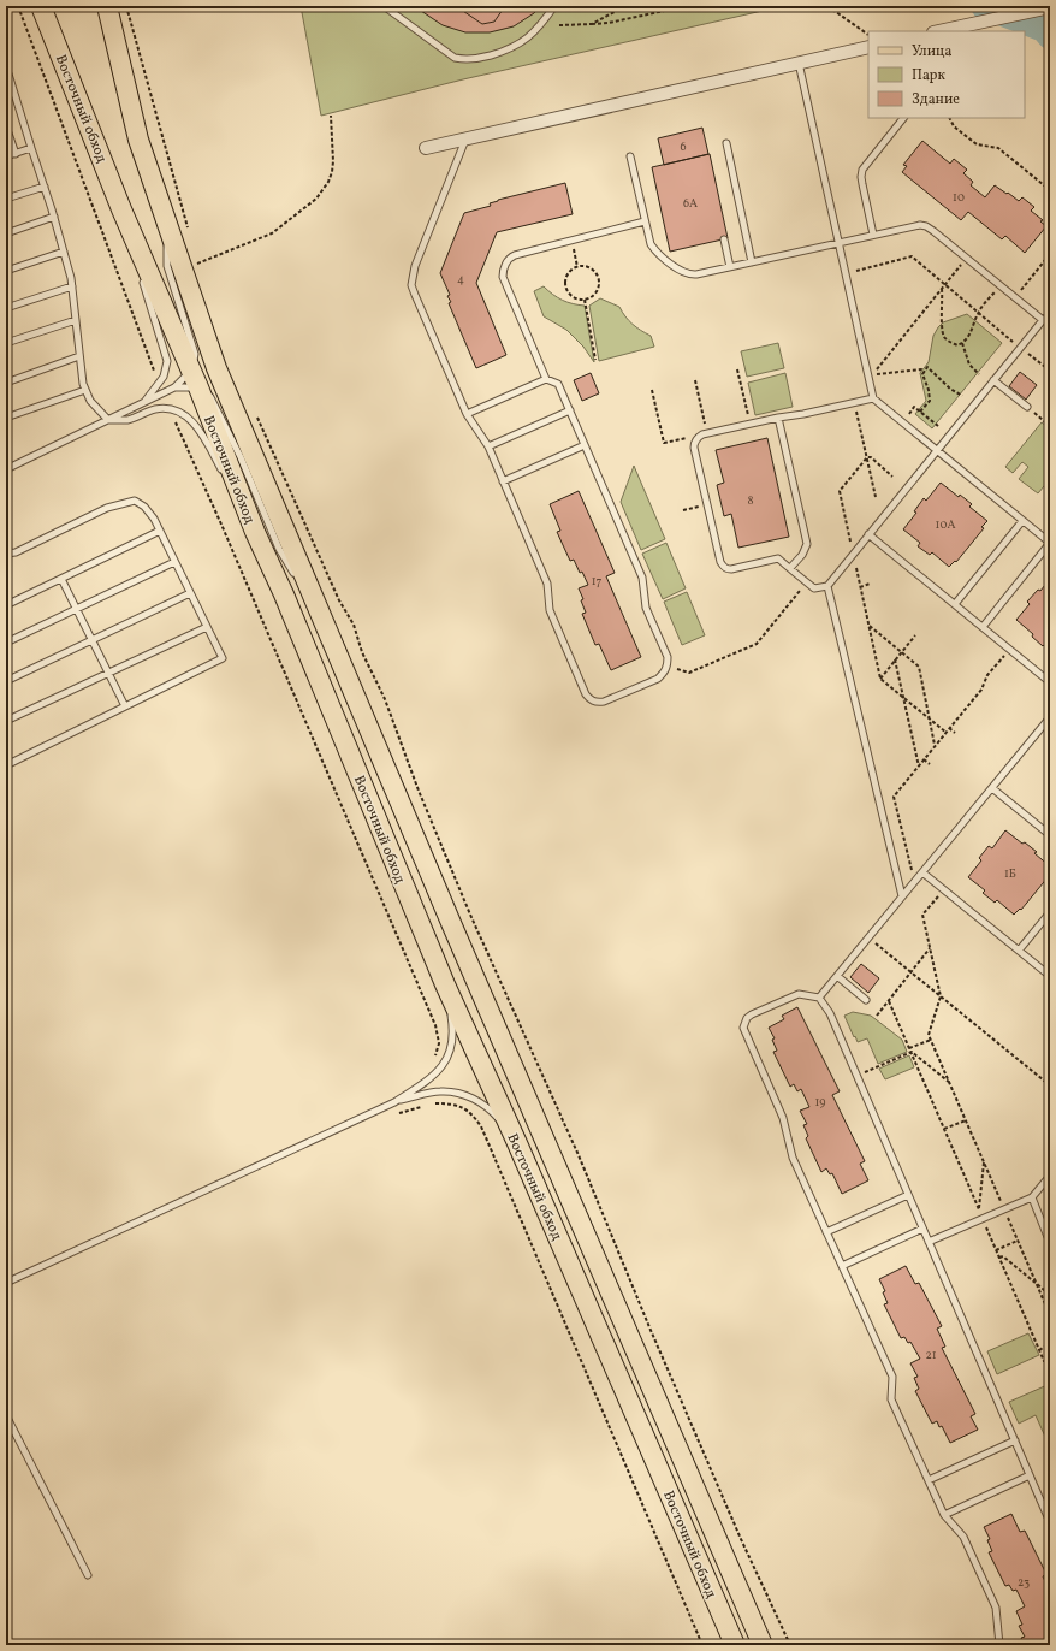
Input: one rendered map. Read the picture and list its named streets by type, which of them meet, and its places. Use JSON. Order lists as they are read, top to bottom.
{
  "streets": {
    "main road": ["Восточный обход"]
  },
  "house_numbers": [
    "6",
    "10",
    "6А",
    "4",
    "8",
    "10А",
    "17",
    "1Б",
    "19",
    "21",
    "23"
  ],
  "legend": ["Улица", "Парк", "Здание"]
}
